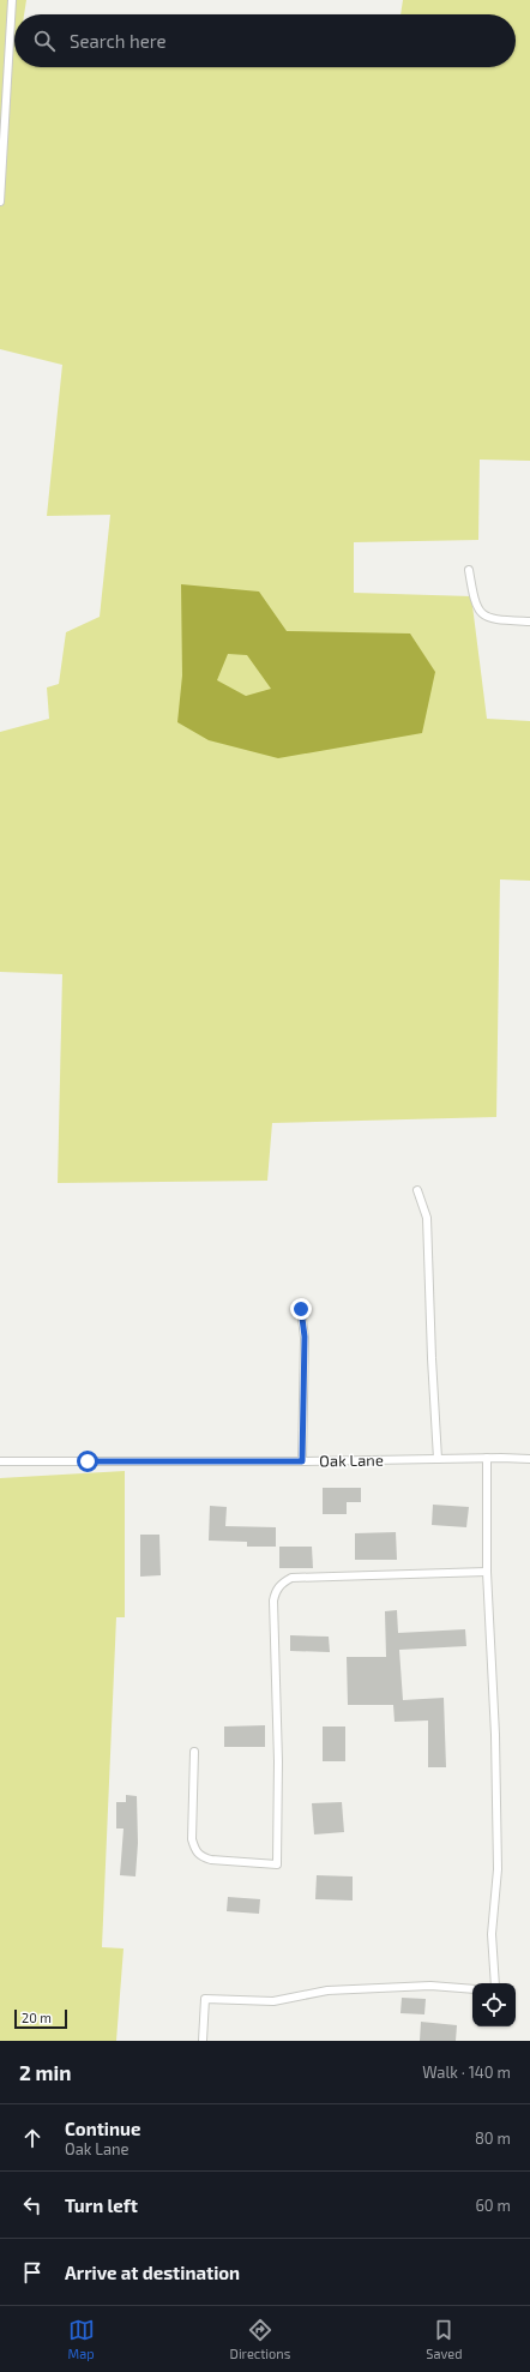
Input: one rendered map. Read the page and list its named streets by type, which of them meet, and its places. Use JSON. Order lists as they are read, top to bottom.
{
  "streets": {
    "lane": ["Oak Lane"]
  },
  "scale_bar": "20 m",
  "page": {
    "search": "Search here",
    "scale": "20 m",
    "heading": ["2 min", "Walk · 140 m"],
    "list": [
      ["Continue", "Oak Lane", "80 m"],
      ["Turn left", "60 m"],
      "Arrive at destination"
    ],
    "nav": ["Map", "Directions", "Saved"]
  }
}
